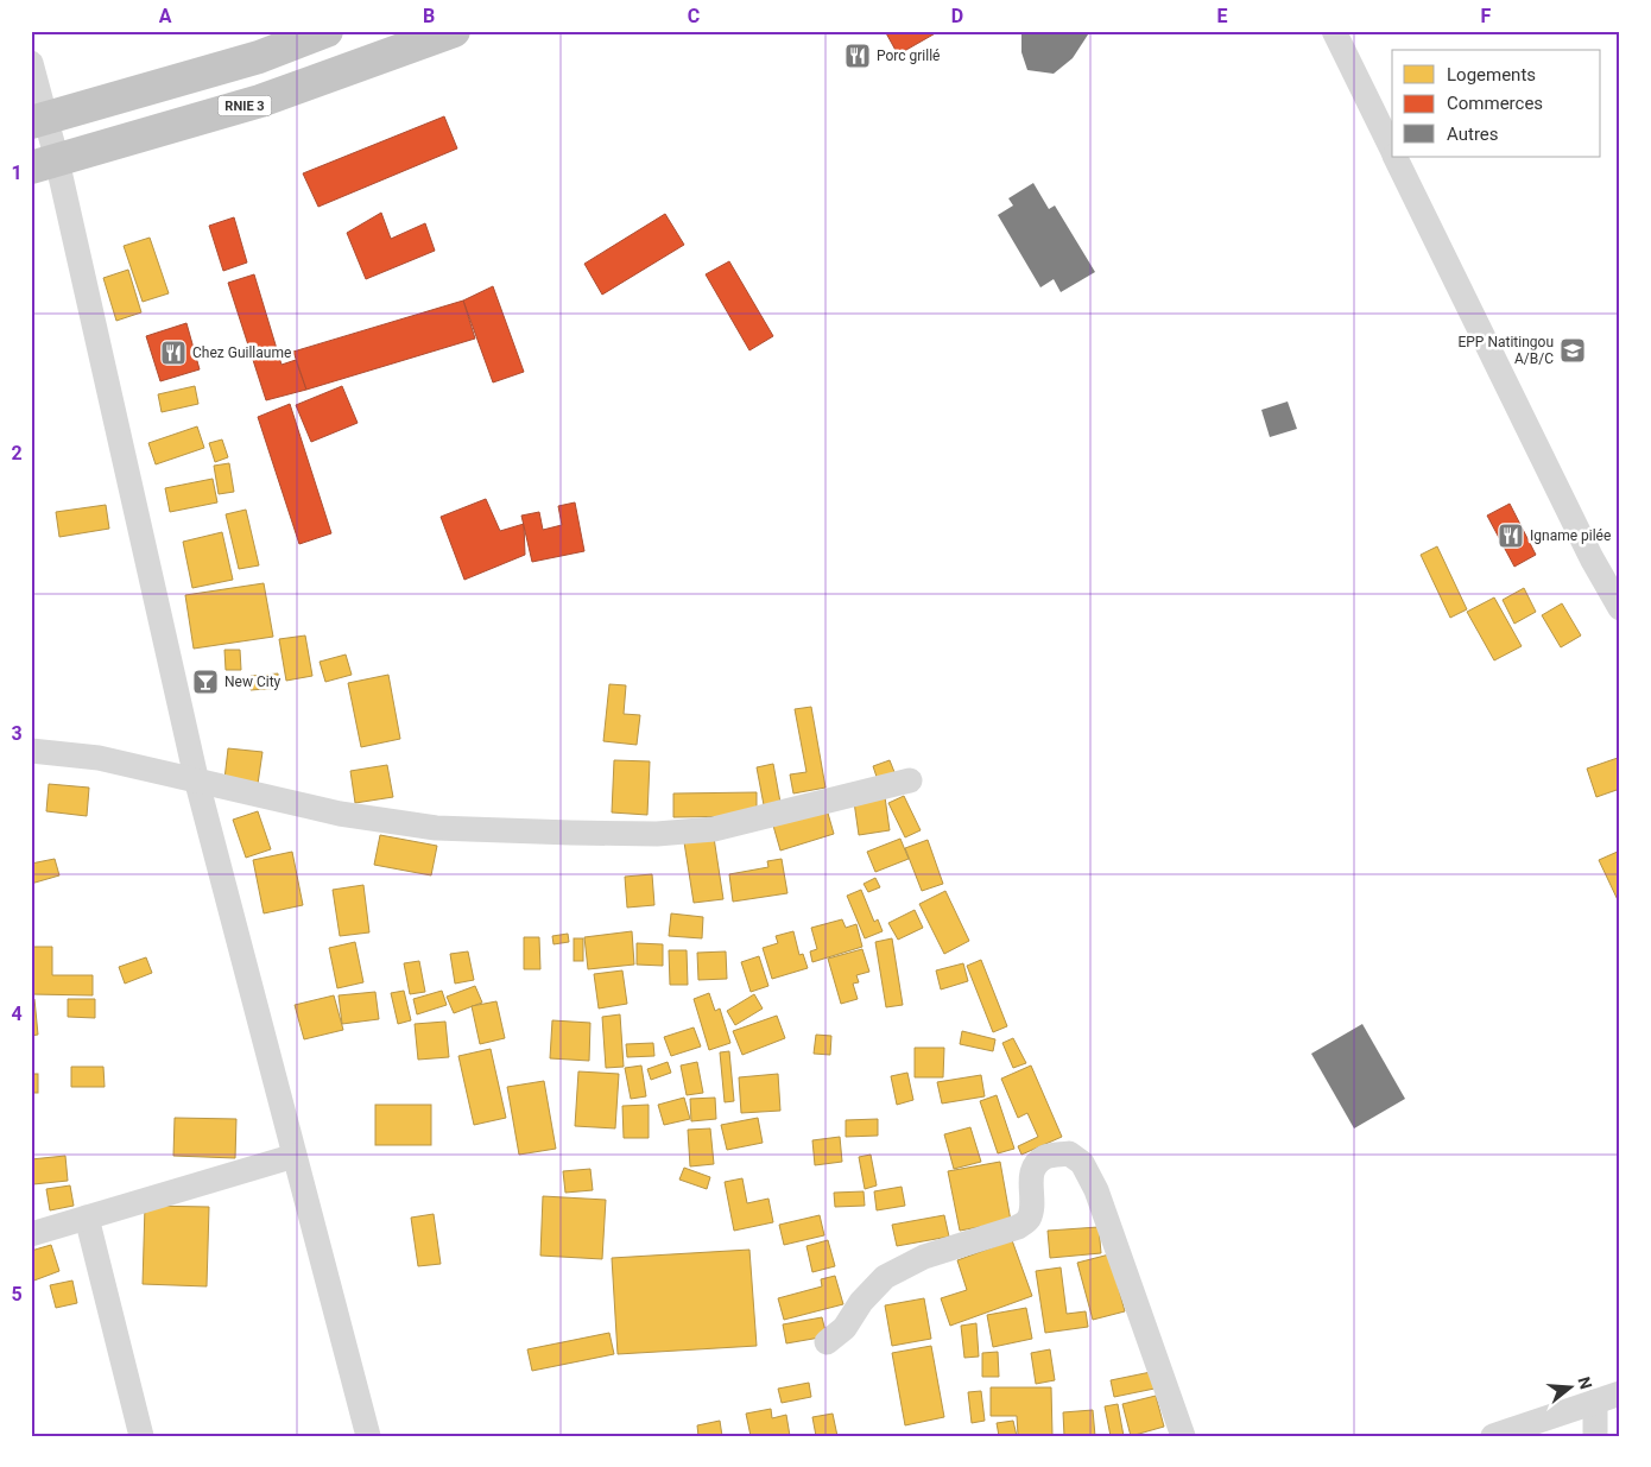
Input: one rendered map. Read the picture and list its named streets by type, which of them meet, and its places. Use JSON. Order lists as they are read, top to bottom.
{
  "streets": {
    "highway": ["RNIE 3"]
  },
  "places": {
    "restaurant": ["Porc grillé", "Chez Guillaume", "Igname pilée"],
    "school or university": ["EPP Natitingou A/B/C"],
    "bar": ["New City"]
  },
  "legend": ["Logements", "Commerces", "Autres"],
  "north": "right",
  "grid": {
    "columns": [
      "A",
      "B",
      "C",
      "D",
      "E",
      "F"
    ],
    "rows": [
      "1",
      "2",
      "3",
      "4",
      "5"
    ]
  }
}
